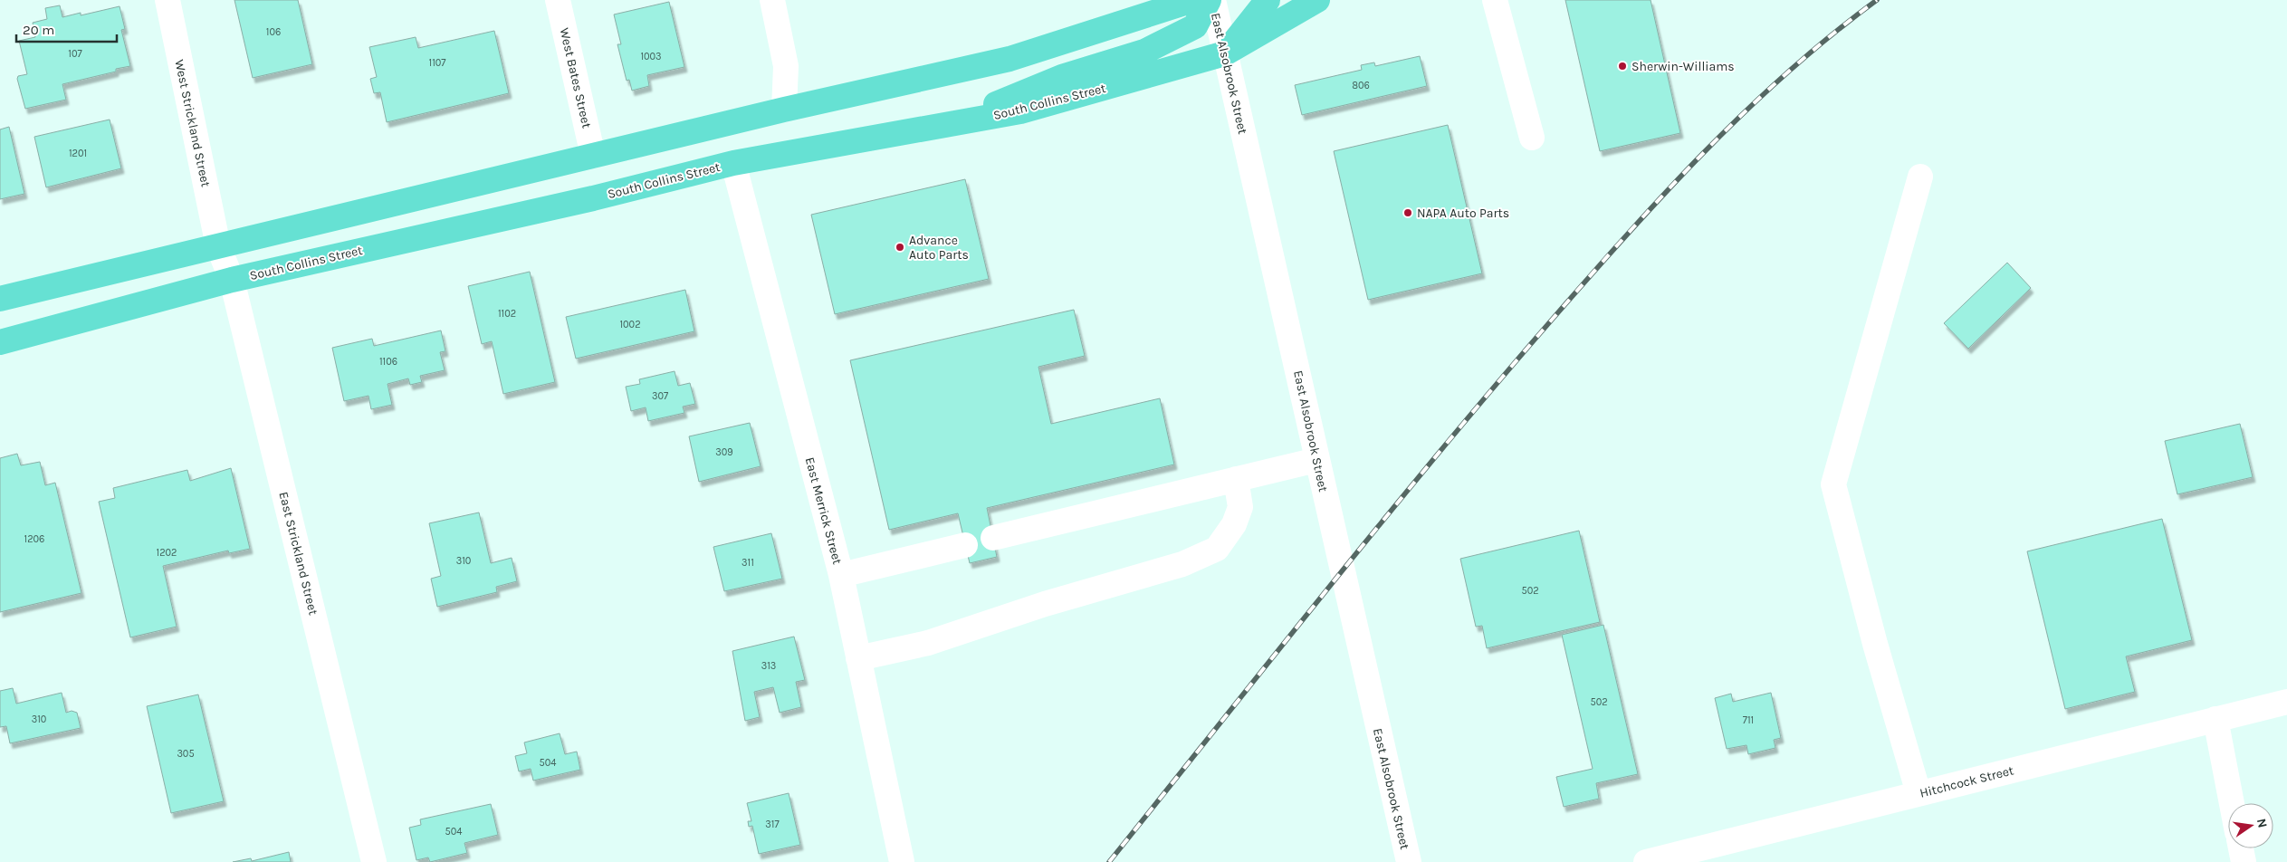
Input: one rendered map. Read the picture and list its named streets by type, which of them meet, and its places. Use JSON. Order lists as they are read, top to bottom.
{
  "streets": {
    "main road": ["South Collins Street"],
    "street": [
      "East Alsobrook Street",
      "West Bates Street",
      "West Strickland Street",
      "East Merrick Street",
      "East Strickland Street",
      "Hitchcock Street"
    ]
  },
  "crossings": [
    ["East Alsobrook Street", "South Collins Street"],
    ["South Collins Street", "East Merrick Street"],
    ["South Collins Street", "East Strickland Street"],
    ["West Strickland Street", "East Strickland Street"]
  ],
  "places": ["Sherwin-Williams", "NAPA Auto Parts", "Advance Auto Parts"],
  "house_numbers": [
    "106",
    "107",
    "1003",
    "1107",
    "806",
    "1201",
    "1102",
    "1002",
    "1106",
    "307",
    "309",
    "1206",
    "1202",
    "310",
    "311",
    "502",
    "313",
    "502",
    "310",
    "711",
    "305",
    "504",
    "317",
    "504"
  ],
  "scale_bar": "20 m",
  "north": "right"
}
